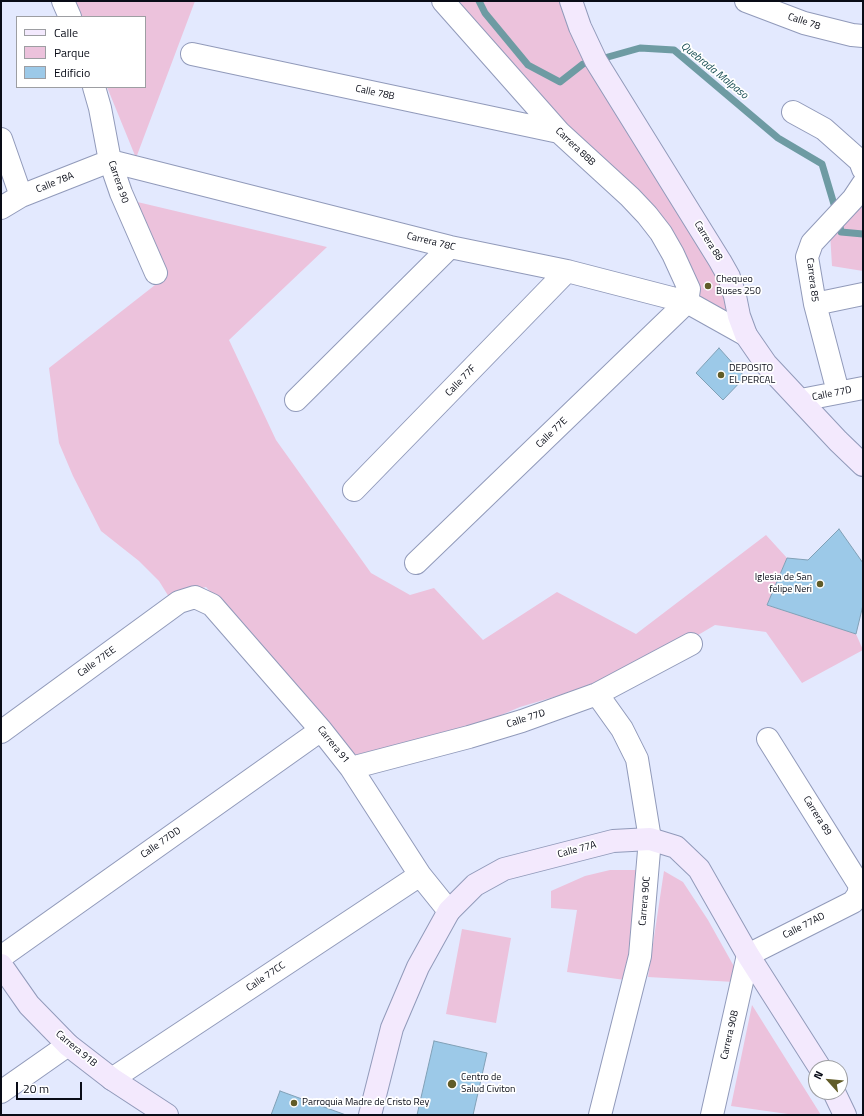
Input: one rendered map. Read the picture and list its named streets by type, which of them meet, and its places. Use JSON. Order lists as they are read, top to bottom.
{
  "streets": {
    "street": [
      "Calle 78",
      "Calle 78B",
      "Carrera 88B",
      "Carrera 90",
      "Calle 78A",
      "Carrera 88",
      "Carrera 78C",
      "Carrera 85",
      "Calle 77F",
      "Calle 77D",
      "Calle 77E",
      "Calle 77EE",
      "Carrera 91",
      "Carrera 89",
      "Calle 77DD",
      "Calle 77A",
      "Carrera 90C",
      "Calle 77AD",
      "Calle 77CC",
      "Carrera 90B",
      "Carrera 91B"
    ]
  },
  "crossings": [
    ["Calle 78B", "Carrera 88B"],
    ["Carrera 88B", "Carrera 78C"],
    ["Carrera 88B", "Calle 77E"],
    ["Carrera 90", "Calle 78A"],
    ["Carrera 90", "Carrera 78C"],
    ["Calle 78A", "Carrera 78C"],
    ["Carrera 88", "Carrera 78C"],
    ["Carrera 88", "Calle 77D"],
    ["Carrera 78C", "Calle 77F"],
    ["Carrera 78C", "Calle 77E"],
    ["Carrera 85", "Calle 77D"],
    ["Calle 77D", "Carrera 91"],
    ["Calle 77D", "Carrera 90C"],
    ["Calle 77EE", "Carrera 91"],
    ["Carrera 91", "Calle 77DD"],
    ["Carrera 91", "Calle 77A"],
    ["Carrera 91", "Calle 77CC"],
    ["Carrera 89", "Calle 77AD"],
    ["Calle 77A", "Carrera 90C"],
    ["Calle 77A", "Calle 77AD"],
    ["Calle 77A", "Carrera 90B"],
    ["Calle 77AD", "Carrera 90B"],
    ["Calle 77CC", "Carrera 91B"]
  ],
  "water": ["Quebrada Malpaso"],
  "places": [
    "Chequeo Buses 250",
    "DEPOSITO EL PERCAL",
    "Iglesia de San felipe Neri",
    "Centro de Salud Civiton",
    "Parroquia Madre de Cristo Rey"
  ],
  "legend": ["Calle", "Parque", "Edificio"],
  "scale_bar": "20 m",
  "north": "top left"
}
